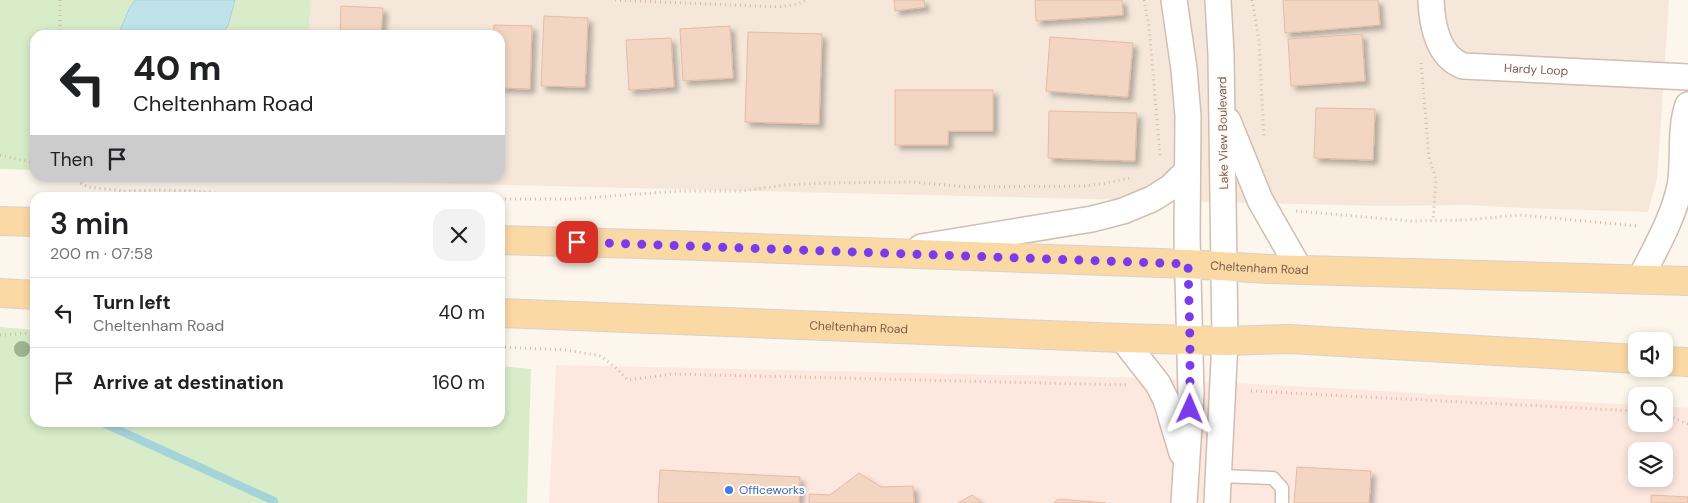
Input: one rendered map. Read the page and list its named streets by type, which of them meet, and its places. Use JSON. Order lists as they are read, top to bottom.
{
  "streets": {
    "main road": ["Cheltenham Road"],
    "street": ["Hardy Loop", "Lake View Boulevard"]
  },
  "crossings": [
    ["Lake View Boulevard", "Cheltenham Road"]
  ],
  "places": ["Officeworks"],
  "page": {
    "turn": ["40 m", "Cheltenham Road"],
    "then": "Then",
    "heading": ["3 min", "200 m · 07:58"],
    "list": [
      {
        "name": "Turn left",
        "note": "Cheltenham Road",
        "value": "40 m"
      },
      {
        "name": "Arrive at destination",
        "value": "160 m"
      }
    ]
  }
}
